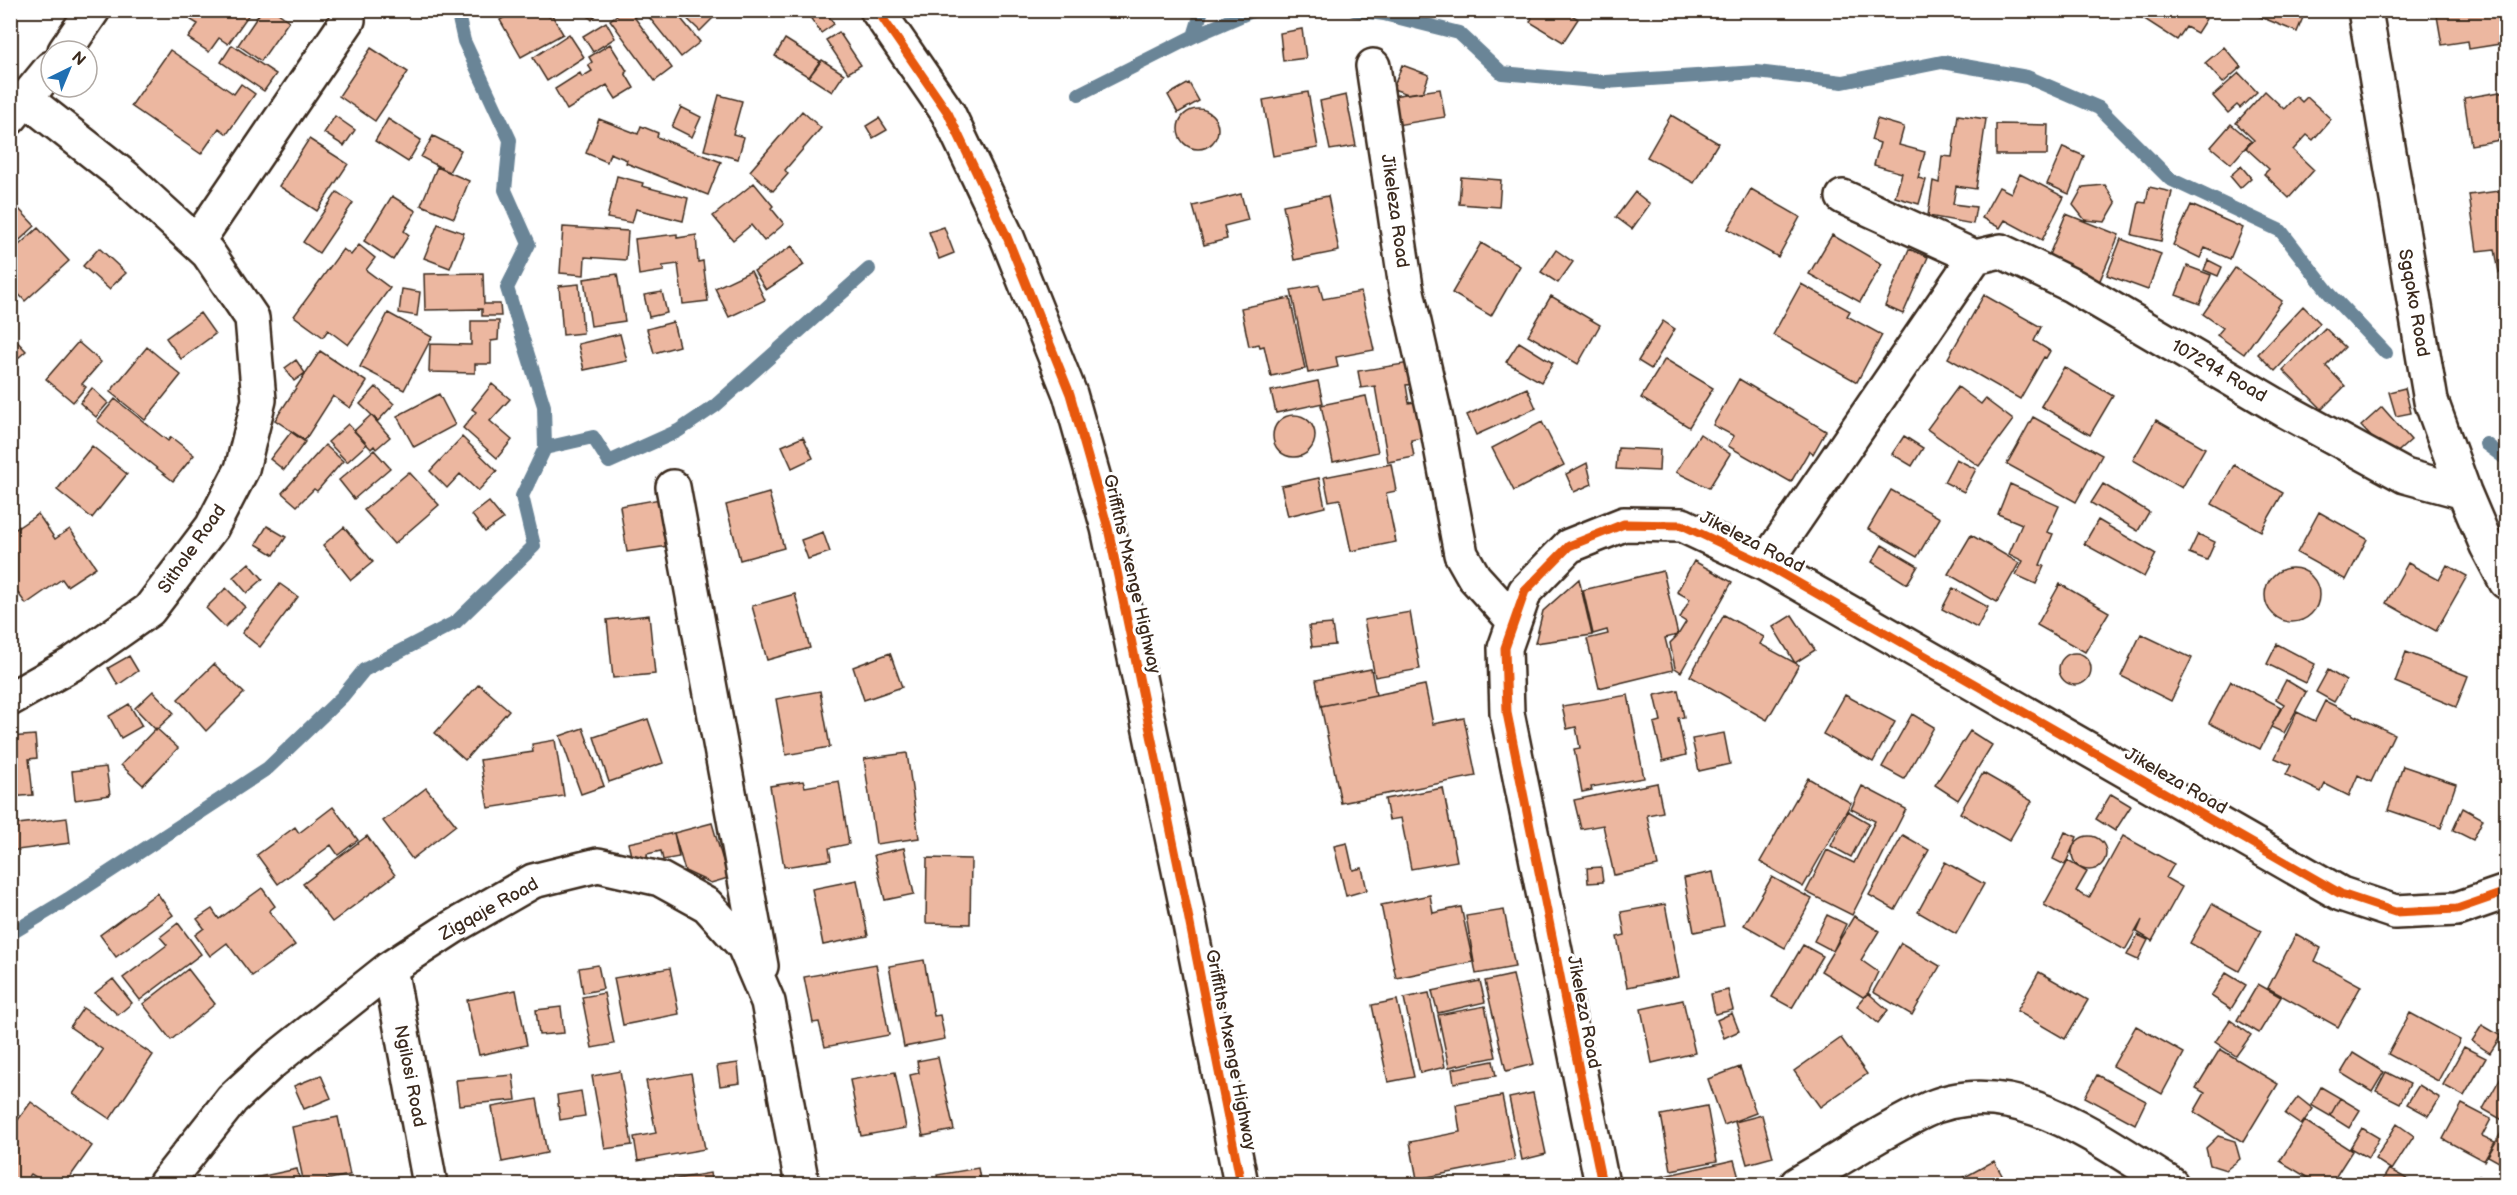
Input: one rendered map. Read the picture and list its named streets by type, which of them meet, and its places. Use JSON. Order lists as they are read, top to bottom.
{
  "streets": {
    "street": [
      "Jikeleza Road",
      "Sgqoko Road",
      "107294 Road",
      "Sithole Road",
      "Griffiths Mxenge Highway",
      "Zigqaje Road",
      "Ngilosi Road"
    ]
  },
  "crossings": [
    ["Sgqoko Road", "107294 Road"],
    ["Zigqaje Road", "Ngilosi Road"]
  ],
  "north": "top right"
}
